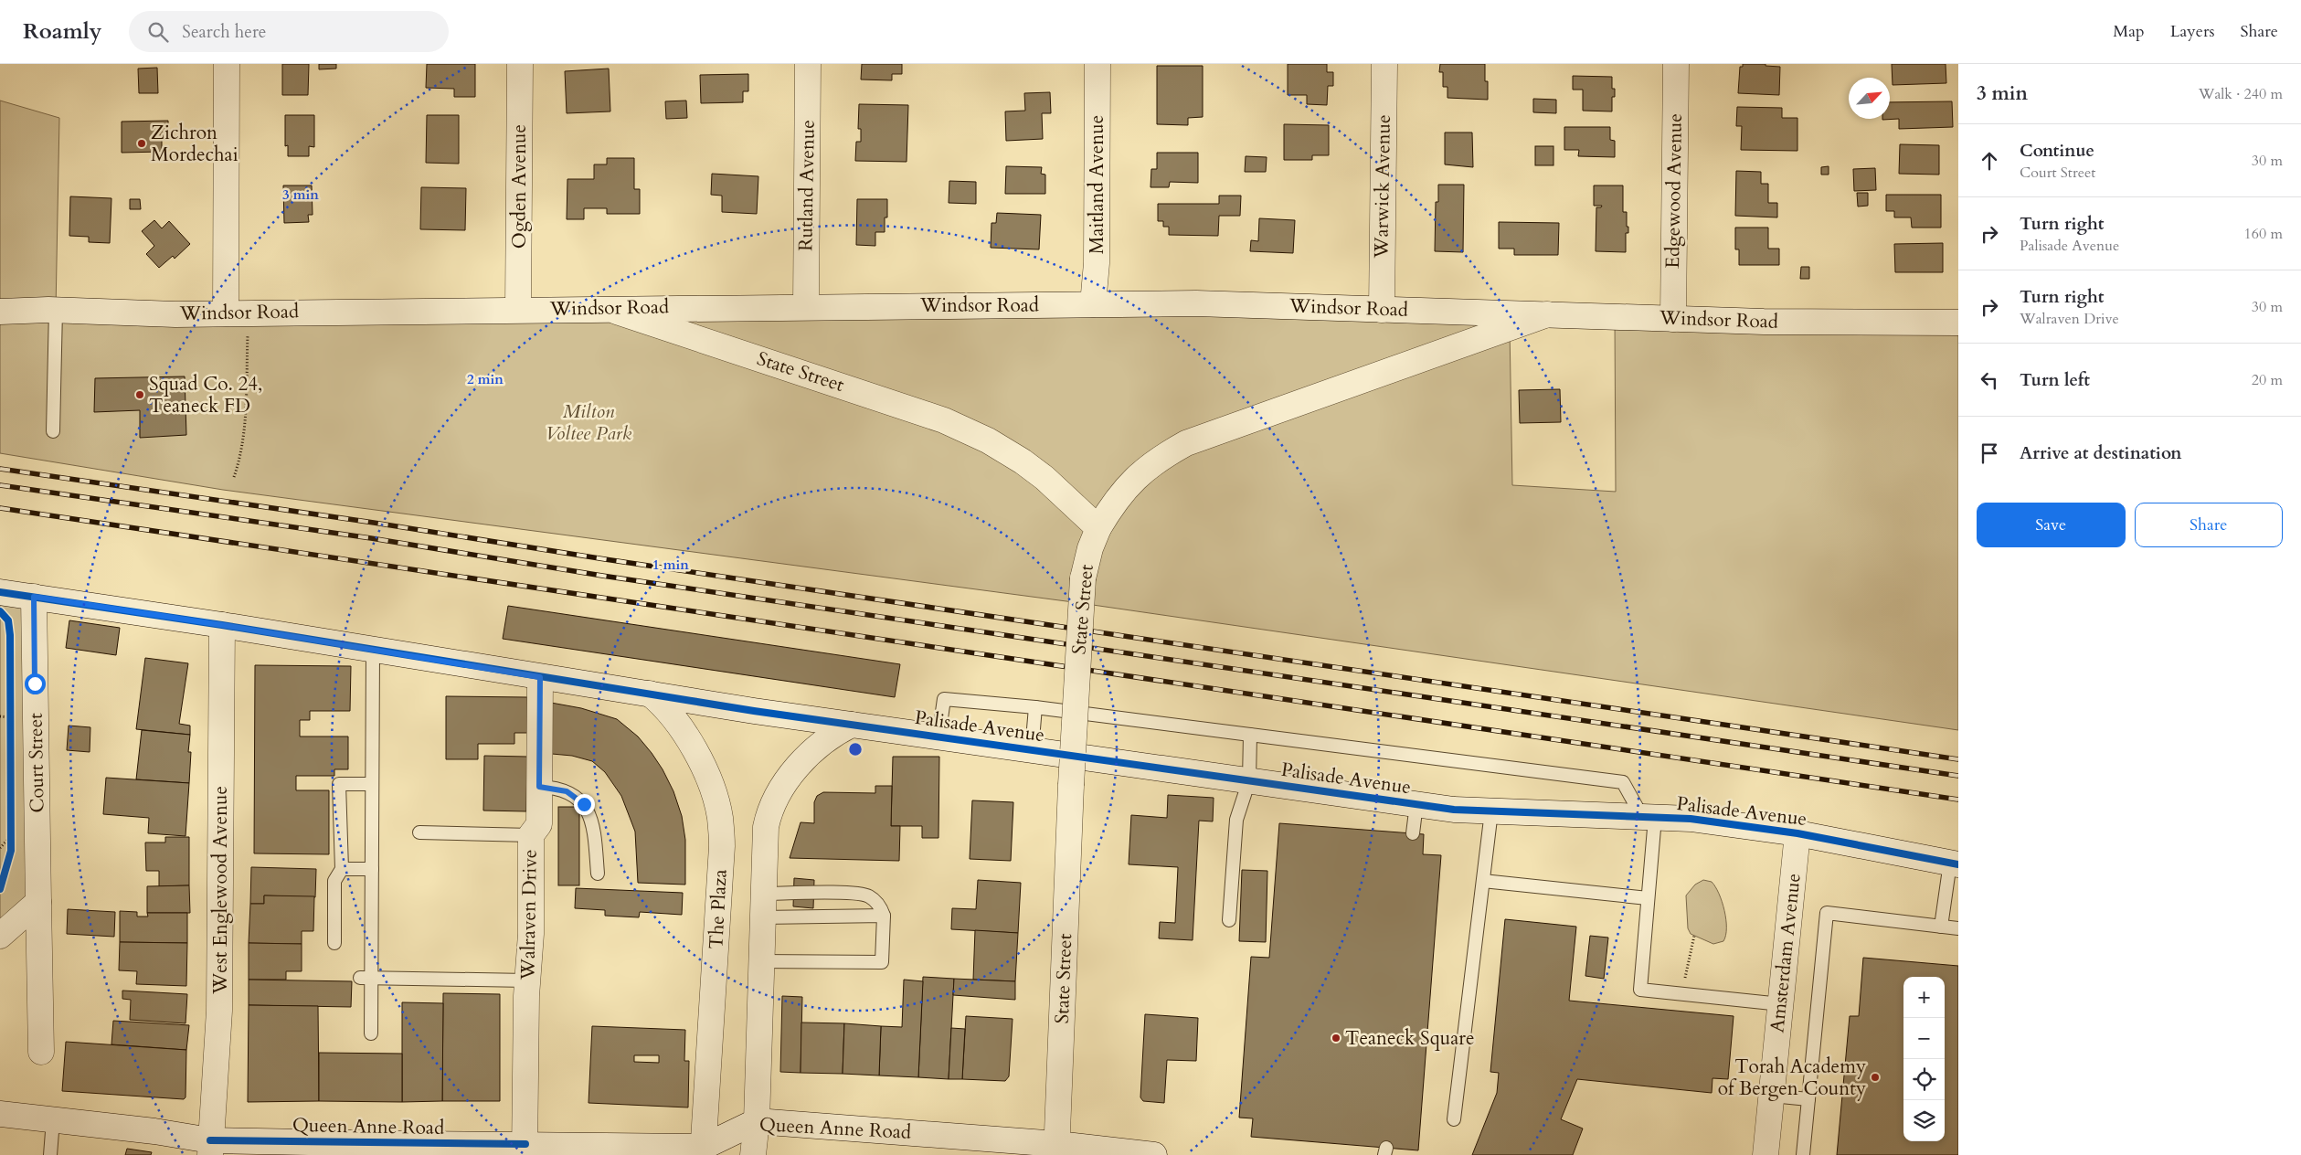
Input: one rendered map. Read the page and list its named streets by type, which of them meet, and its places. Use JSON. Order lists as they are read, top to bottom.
{
  "streets": {
    "street": [
      "Maitland Avenue",
      "Rutland Avenue",
      "Ogden Avenue",
      "Warwick Avenue",
      "Edgewood Avenue",
      "Windsor Road",
      "State Street",
      "Palisade Avenue",
      "Court Street",
      "West Englewood Avenue",
      "The Plaza",
      "Walraven Drive",
      "Amsterdam Avenue",
      "Queen Anne Road"
    ]
  },
  "crossings": [
    ["Maitland Avenue", "Windsor Road"],
    ["Rutland Avenue", "Windsor Road"],
    ["Ogden Avenue", "Windsor Road"],
    ["Warwick Avenue", "Windsor Road"],
    ["Edgewood Avenue", "Windsor Road"],
    ["Windsor Road", "State Street"],
    ["State Street", "Queen Anne Road"],
    ["Palisade Avenue", "Court Street"],
    ["Palisade Avenue", "West Englewood Avenue"],
    ["Palisade Avenue", "The Plaza"],
    ["Palisade Avenue", "Walraven Drive"],
    ["Palisade Avenue", "Amsterdam Avenue"],
    ["West Englewood Avenue", "Queen Anne Road"],
    ["The Plaza", "Queen Anne Road"],
    ["Walraven Drive", "Queen Anne Road"]
  ],
  "parks": ["Milton Voltee Park"],
  "places": [
    "Zichron Mordechai",
    "Squad Co. 24, Teaneck FD",
    "Teaneck Square",
    "Torah Academy of Bergen County"
  ],
  "north": "top right",
  "page": {
    "header": "Roamly",
    "search": "Search here",
    "nav": ["Map", "Layers", "Share"],
    "heading": ["3 min", "Walk · 240 m"],
    "list": [
      ["Continue", "Court Street", "30 m"],
      ["Turn right", "Palisade Avenue", "160 m"],
      ["Turn right", "Walraven Drive", "30 m"],
      ["Turn left", "20 m"],
      "Arrive at destination"
    ],
    "buttons": ["Save", "Share"],
    "map_buttons": ["+", "−"]
  },
  "rings": ["3 min", "2 min", "1 min"]
}
